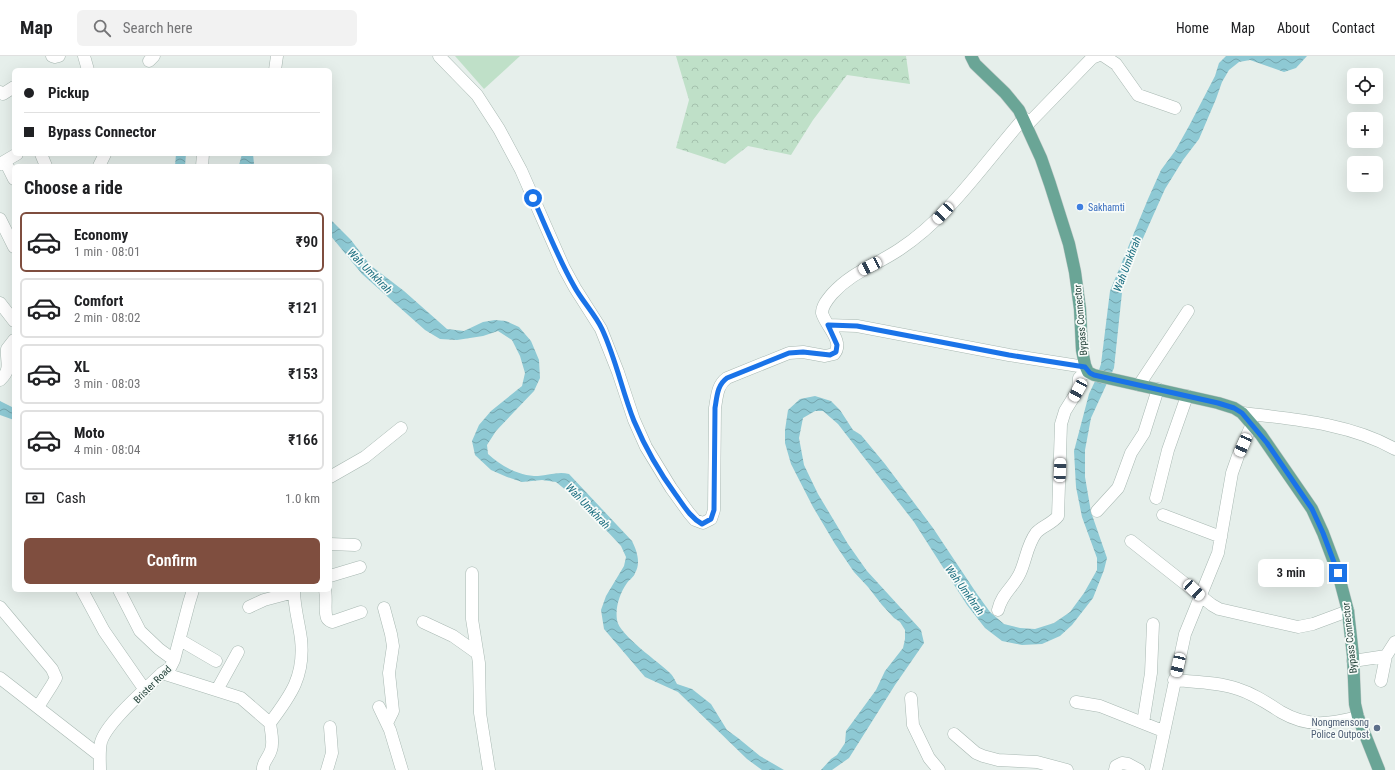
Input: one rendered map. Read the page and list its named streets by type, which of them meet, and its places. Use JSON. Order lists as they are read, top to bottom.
{
  "streets": {
    "main road": ["Bypass Connector"],
    "street": ["Brister Road"]
  },
  "water": ["Wah Umkhrah"],
  "places": ["Sakhamti", "Nongmensong Police Outpost"],
  "page": {
    "header": "Map",
    "search": "Search here",
    "nav": [
      "Home",
      "Map",
      "About",
      "Contact"
    ],
    "map_buttons": ["+", "−"],
    "banner": ["Pickup", "Bypass Connector"],
    "heading": "Choose a ride",
    "list": [
      {
        "name": "Economy",
        "note": "1 min · 08:01",
        "value": "₹90"
      },
      {
        "name": "Comfort",
        "note": "2 min · 08:02",
        "value": "₹121"
      },
      {
        "name": "XL",
        "note": "3 min · 08:03",
        "value": "₹153"
      },
      {
        "name": "Moto",
        "note": "4 min · 08:04",
        "value": "₹166"
      }
    ],
    "pay": ["Cash", "1.0 km"],
    "buttons": "Confirm",
    "bubble": "3 min"
  }
}
